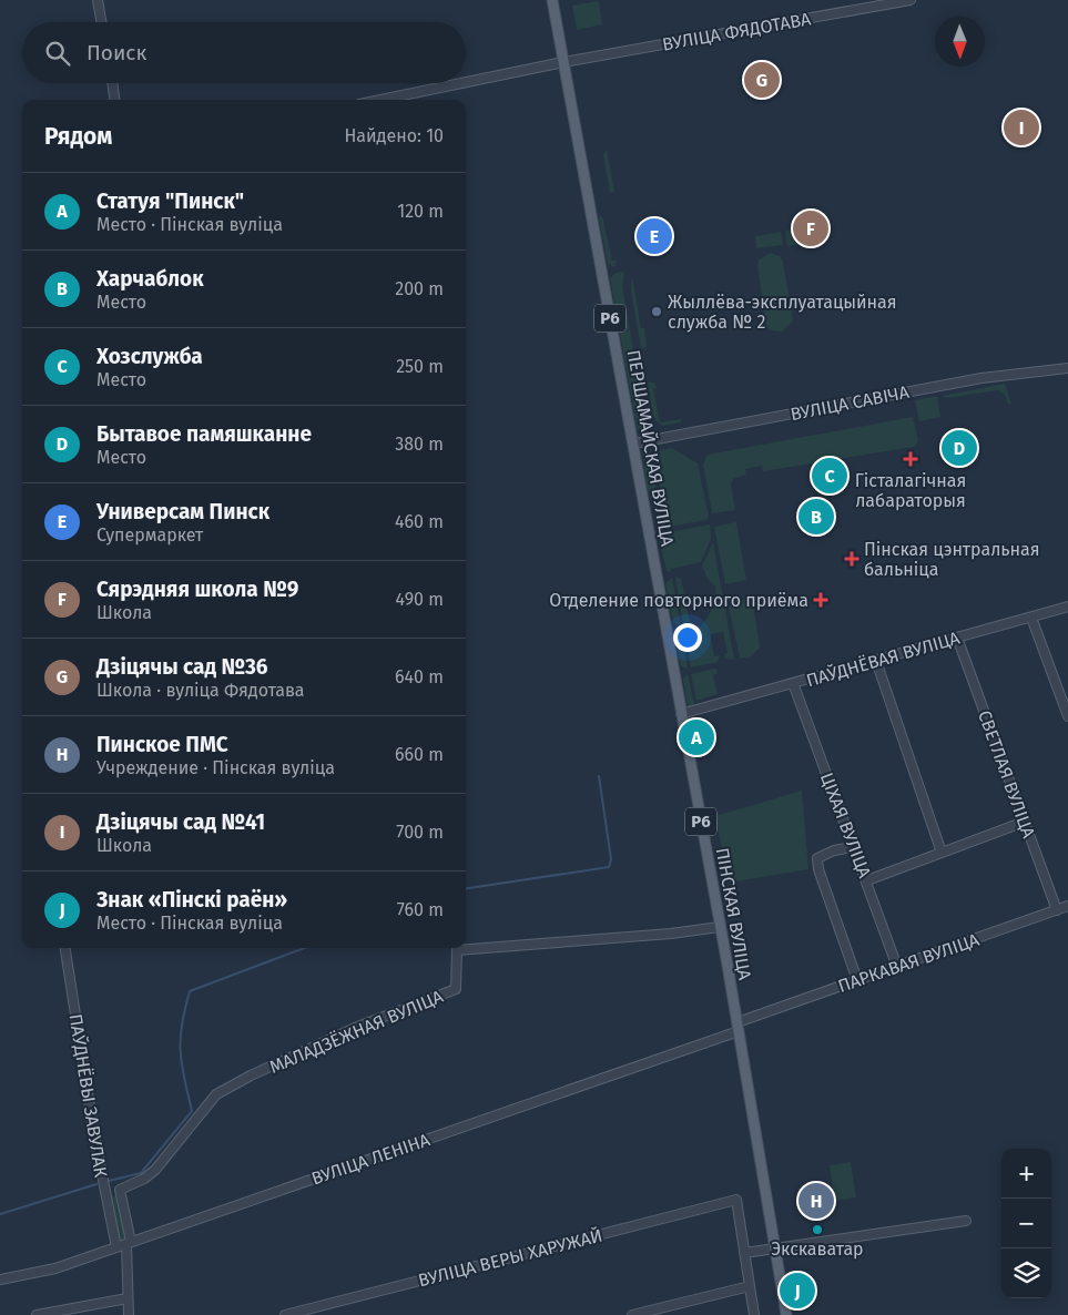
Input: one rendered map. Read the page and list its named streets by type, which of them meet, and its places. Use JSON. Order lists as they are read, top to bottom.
{
  "streets": {
    "main road": ["Р6", "ПЕРШАМАЙСКАЯ ВУЛІЦА", "ПІНСКАЯ ВУЛІЦА"],
    "street": [
      "ВУЛІЦА ФЯДОТАВА",
      "ВУЛІЦА САВІЧА",
      "ПАЎДНЁВАЯ ВУЛІЦА",
      "СВЕТЛАЯ ВУЛІЦА",
      "ЦІХАЯ ВУЛІЦА",
      "ПАРКАВАЯ ВУЛІЦА",
      "МАЛАДЗЁЖНАЯ ВУЛІЦА",
      "ПАЎДНЁВЫ ЗАВУЛАК",
      "ВУЛІЦА ЛЕНІНА",
      "ВУЛІЦА ВЕРЫ ХАРУЖАЙ"
    ]
  },
  "crossings": [
    ["ВУЛІЦА ФЯДОТАВА", "ПЕРШАМАЙСКАЯ ВУЛІЦА"],
    ["ВУЛІЦА САВІЧА", "ПЕРШАМАЙСКАЯ ВУЛІЦА"],
    ["ПЕРШАМАЙСКАЯ ВУЛІЦА", "ПАЎДНЁВАЯ ВУЛІЦА"],
    ["ПЕРШАМАЙСКАЯ ВУЛІЦА", "ПІНСКАЯ ВУЛІЦА"],
    ["ПАЎДНЁВАЯ ВУЛІЦА", "СВЕТЛАЯ ВУЛІЦА"],
    ["ПАЎДНЁВАЯ ВУЛІЦА", "ЦІХАЯ ВУЛІЦА"],
    ["ПАЎДНЁВАЯ ВУЛІЦА", "ПІНСКАЯ ВУЛІЦА"],
    ["СВЕТЛАЯ ВУЛІЦА", "ПАРКАВАЯ ВУЛІЦА"],
    ["ЦІХАЯ ВУЛІЦА", "ПАРКАВАЯ ВУЛІЦА"],
    ["ПІНСКАЯ ВУЛІЦА", "ПАРКАВАЯ ВУЛІЦА"],
    ["ПІНСКАЯ ВУЛІЦА", "МАЛАДЗЁЖНАЯ ВУЛІЦА"],
    ["ПІНСКАЯ ВУЛІЦА", "ВУЛІЦА ЛЕНІНА"],
    ["ПАРКАВАЯ ВУЛІЦА", "ВУЛІЦА ЛЕНІНА"],
    ["МАЛАДЗЁЖНАЯ ВУЛІЦА", "ВУЛІЦА ЛЕНІНА"],
    ["ПАЎДНЁВЫ ЗАВУЛАК", "ВУЛІЦА ЛЕНІНА"]
  ],
  "places": {
    "other": ["Жыллёва-эксплуатацыйная служба № 2", "Экскаватар"],
    "health": ["Гісталагічная лабараторыя", "Пінская цэнтральная бальніца", "Отделение повторного приёма"]
  },
  "north": "bottom",
  "page": {
    "search": "Поиск",
    "pins": [
      "G",
      "I",
      "F",
      "E",
      "D",
      "C",
      "B",
      "A",
      "H",
      "J"
    ],
    "heading": ["Рядом", "Найдено: 10"],
    "list": [
      {
        "mark": "A",
        "name": "Статуя \"Пинск\"",
        "note": "Место · Пінская вуліца",
        "value": "120 m"
      },
      {
        "mark": "B",
        "name": "Харчаблок",
        "note": "Место",
        "value": "200 m"
      },
      {
        "mark": "C",
        "name": "Хозслужба",
        "note": "Место",
        "value": "250 m"
      },
      {
        "mark": "D",
        "name": "Бытавое памяшканне",
        "note": "Место",
        "value": "380 m"
      },
      {
        "mark": "E",
        "name": "Универсам Пинск",
        "note": "Супермаркет",
        "value": "460 m"
      },
      {
        "mark": "F",
        "name": "Сярэдняя школа №9",
        "note": "Школа",
        "value": "490 m"
      },
      {
        "mark": "G",
        "name": "Дзіцячы сад №36",
        "note": "Школа · вуліца Фядотава",
        "value": "640 m"
      },
      {
        "mark": "H",
        "name": "Пинское ПМС",
        "note": "Учреждение · Пінская вуліца",
        "value": "660 m"
      },
      {
        "mark": "I",
        "name": "Дзіцячы сад №41",
        "note": "Школа",
        "value": "700 m"
      },
      {
        "mark": "J",
        "name": "Знак «Пінскі раён»",
        "note": "Место · Пінская вуліца",
        "value": "760 m"
      }
    ],
    "map_buttons": ["+", "−"]
  }
}
